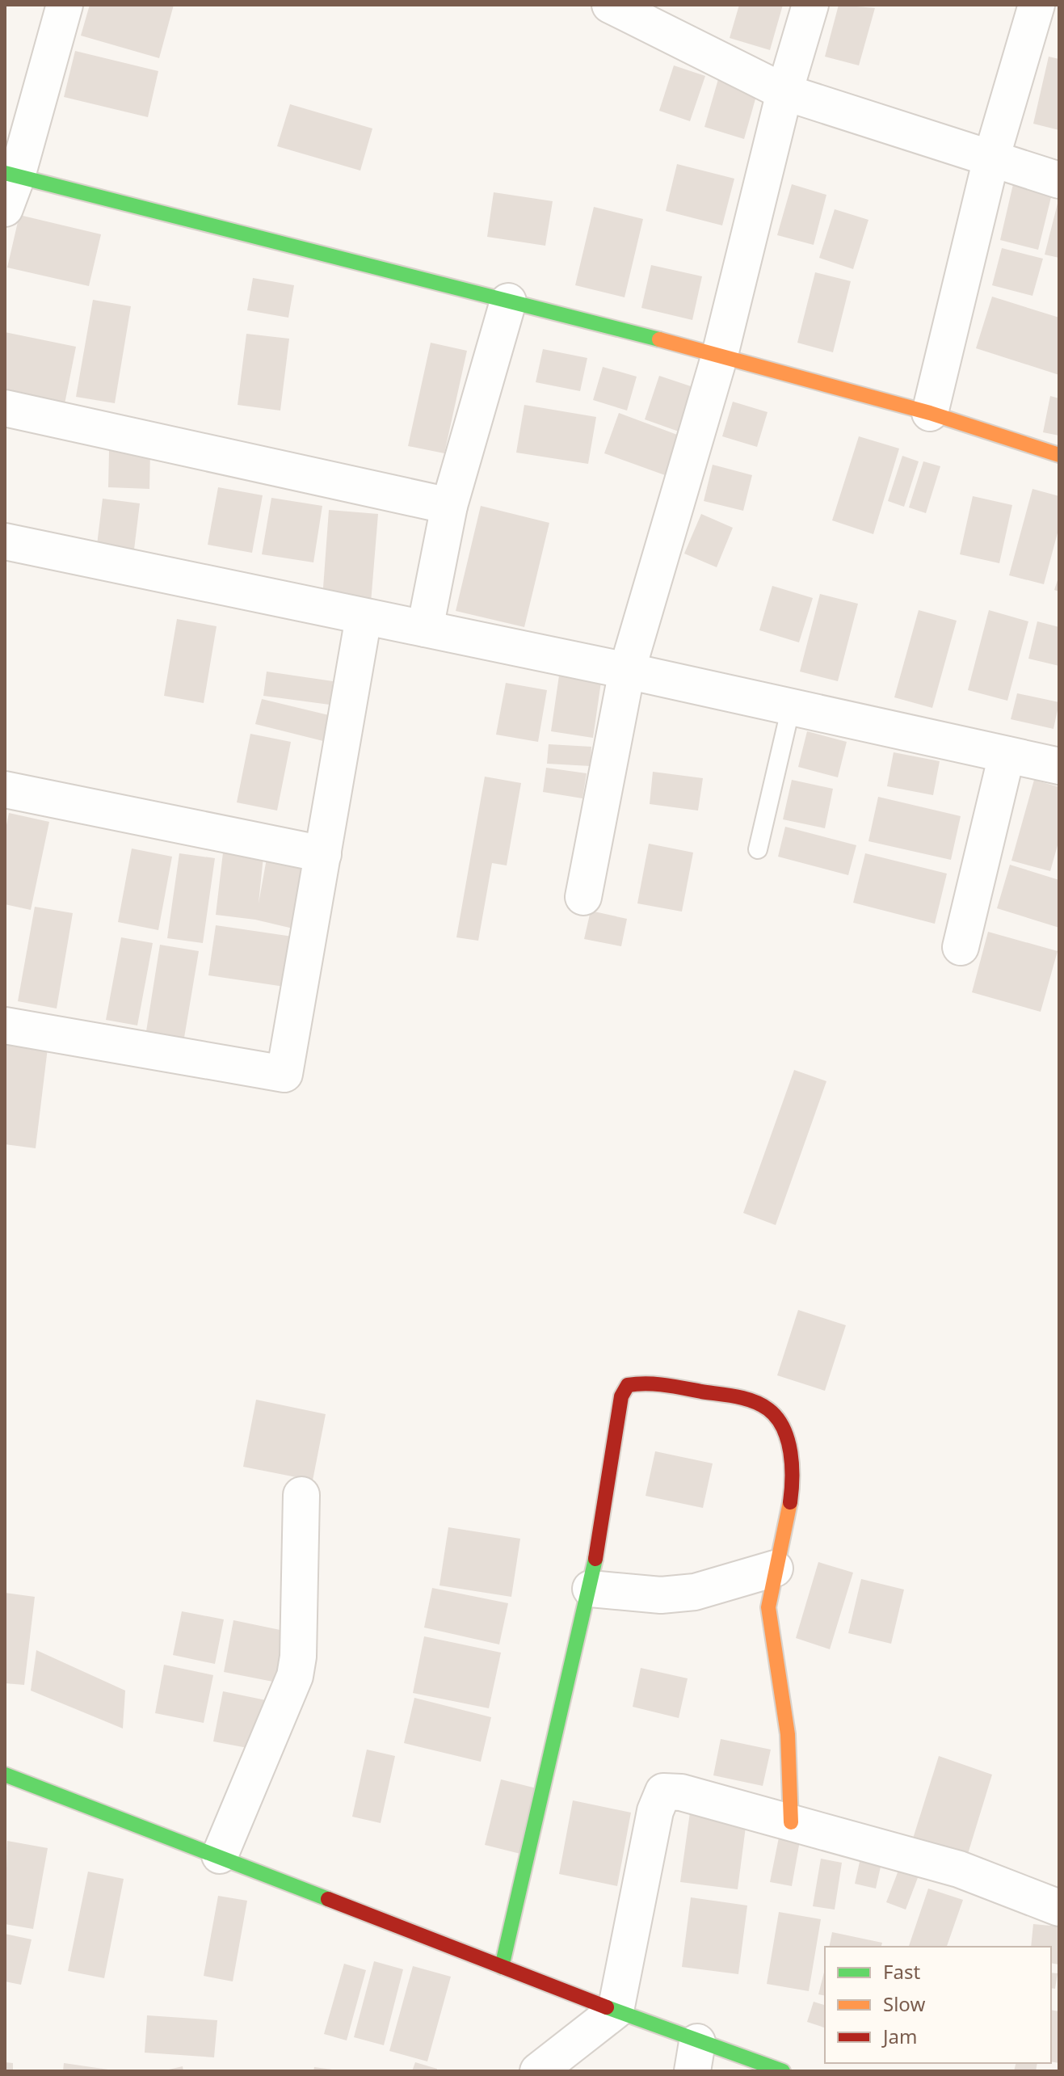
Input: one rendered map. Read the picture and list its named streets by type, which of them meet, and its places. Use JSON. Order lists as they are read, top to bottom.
{
  "legend": ["Fast", "Slow", "Jam"]
}
